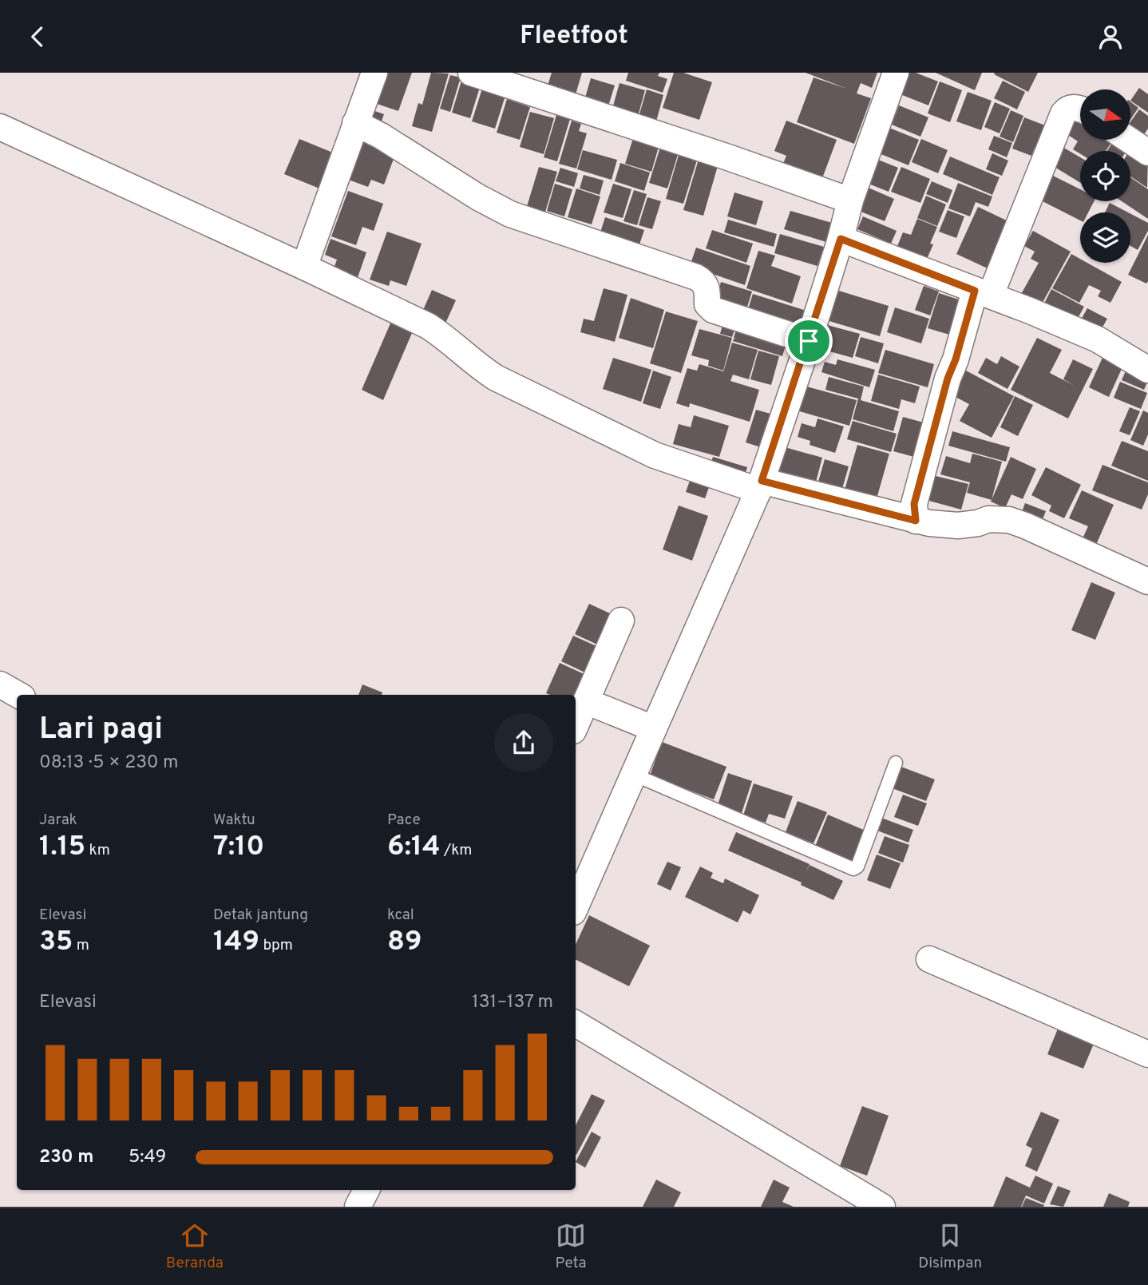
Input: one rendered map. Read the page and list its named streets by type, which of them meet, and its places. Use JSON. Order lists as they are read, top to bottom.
{
  "north": "right",
  "page": {
    "header": "Fleetfoot",
    "heading": ["Lari pagi", "08:13 · 5 × 230 m"],
    "stats": [
      ["Jarak", "1.15 km"],
      ["Waktu", "7:10"],
      ["Pace", "6:14 /km"],
      ["Elevasi", "35 m"],
      ["Detak jantung", "149 bpm"],
      ["kcal", "89"]
    ],
    "chart": ["Elevasi", "131–137 m"],
    "list": [
      {
        "name": "230 m",
        "note": "5:49"
      }
    ],
    "tabs": ["Beranda", "Peta", "Disimpan"]
  }
}
